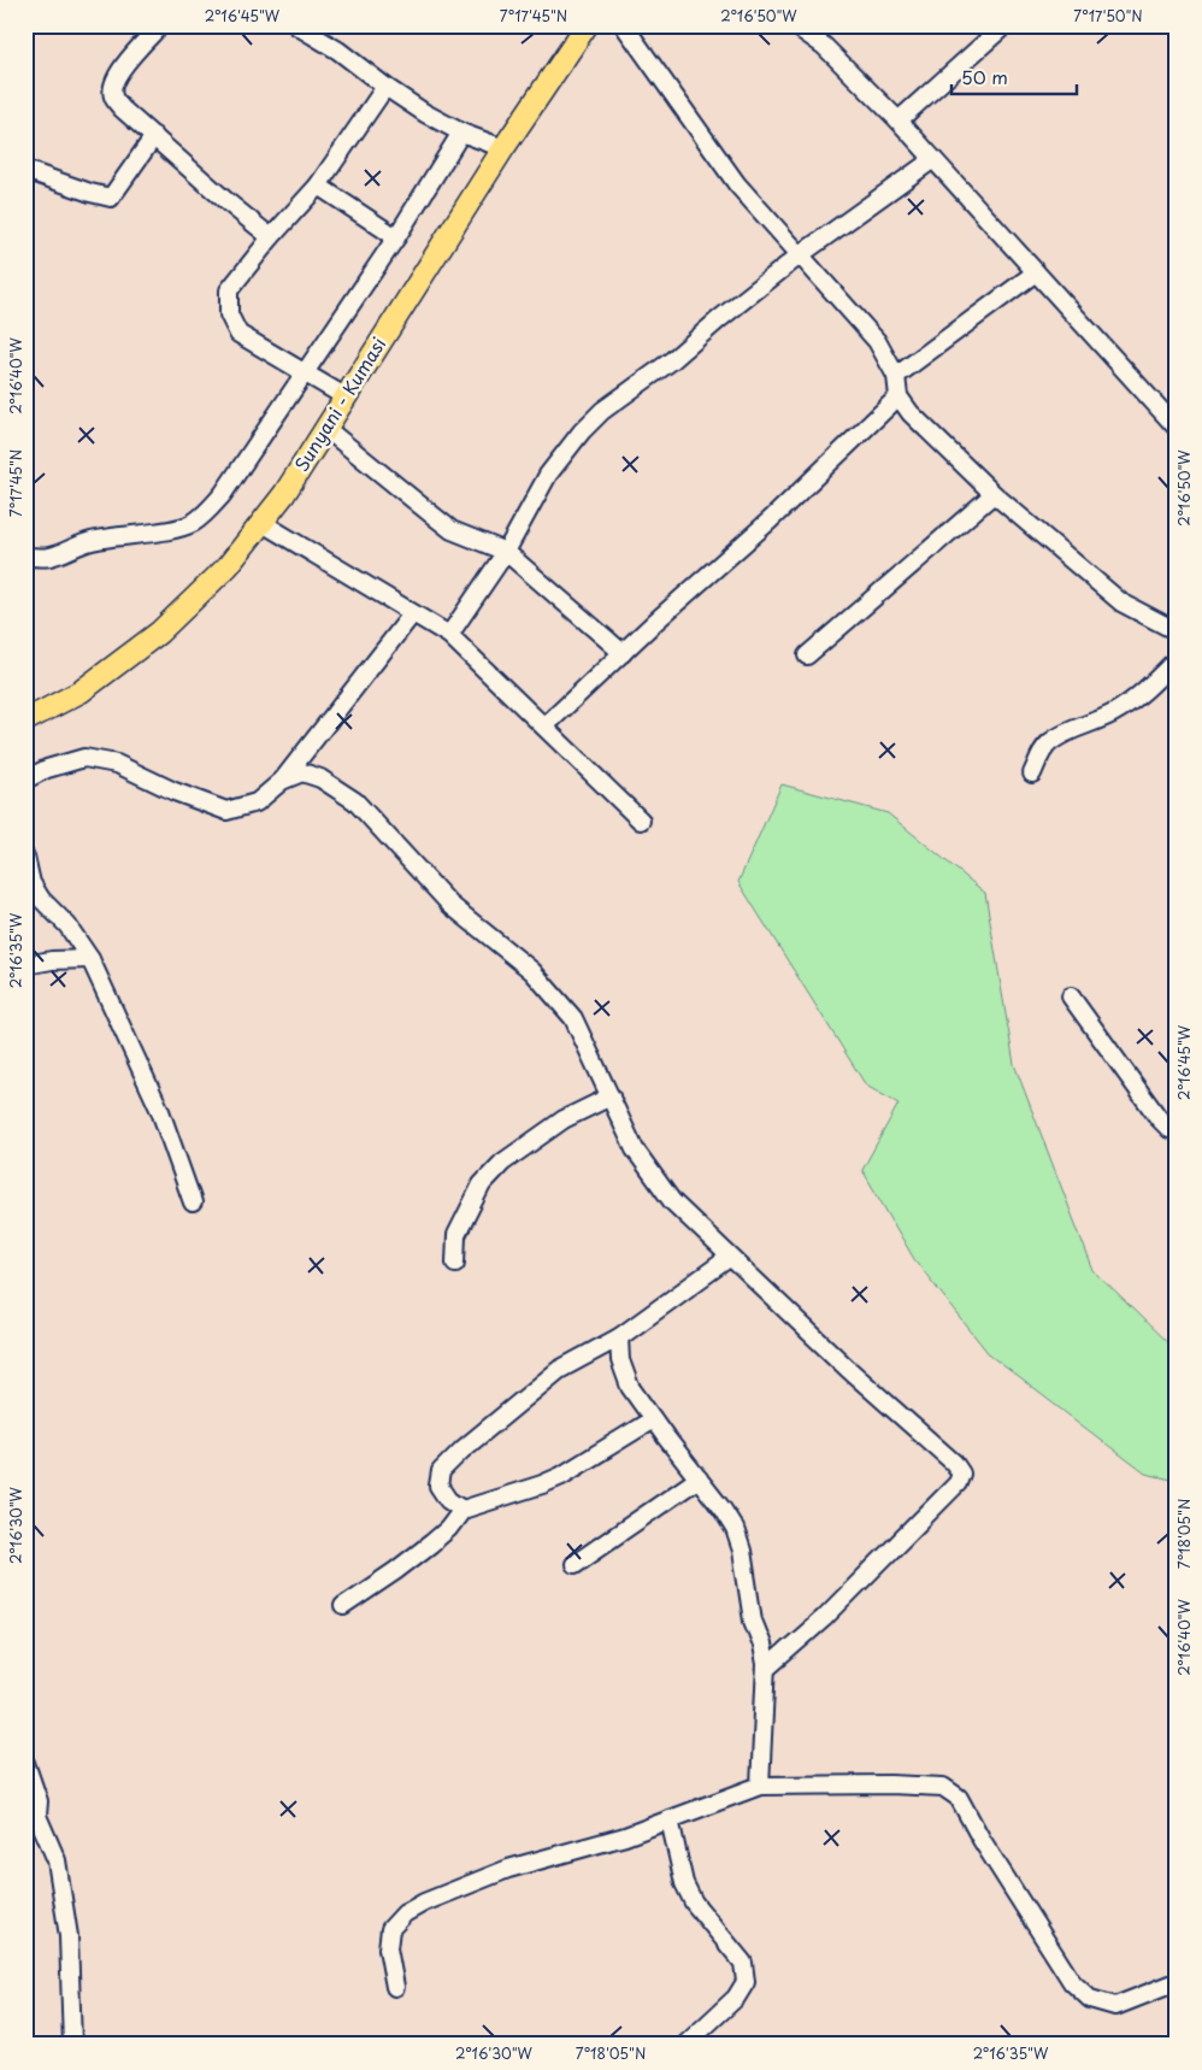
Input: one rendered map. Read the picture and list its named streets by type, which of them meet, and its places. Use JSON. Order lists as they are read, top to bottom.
{
  "streets": {
    "main road": ["Sunyani - Kumasi"]
  },
  "scale_bar": "50 m",
  "coordinates": [
    "2°16'45\"W",
    "7°17'45\"N",
    "2°16'50\"W",
    "7°17'50\"N",
    "2°16'40\"W",
    "2°16'35\"W",
    "2°16'30\"W",
    "7°18'05\"N"
  ]
}
